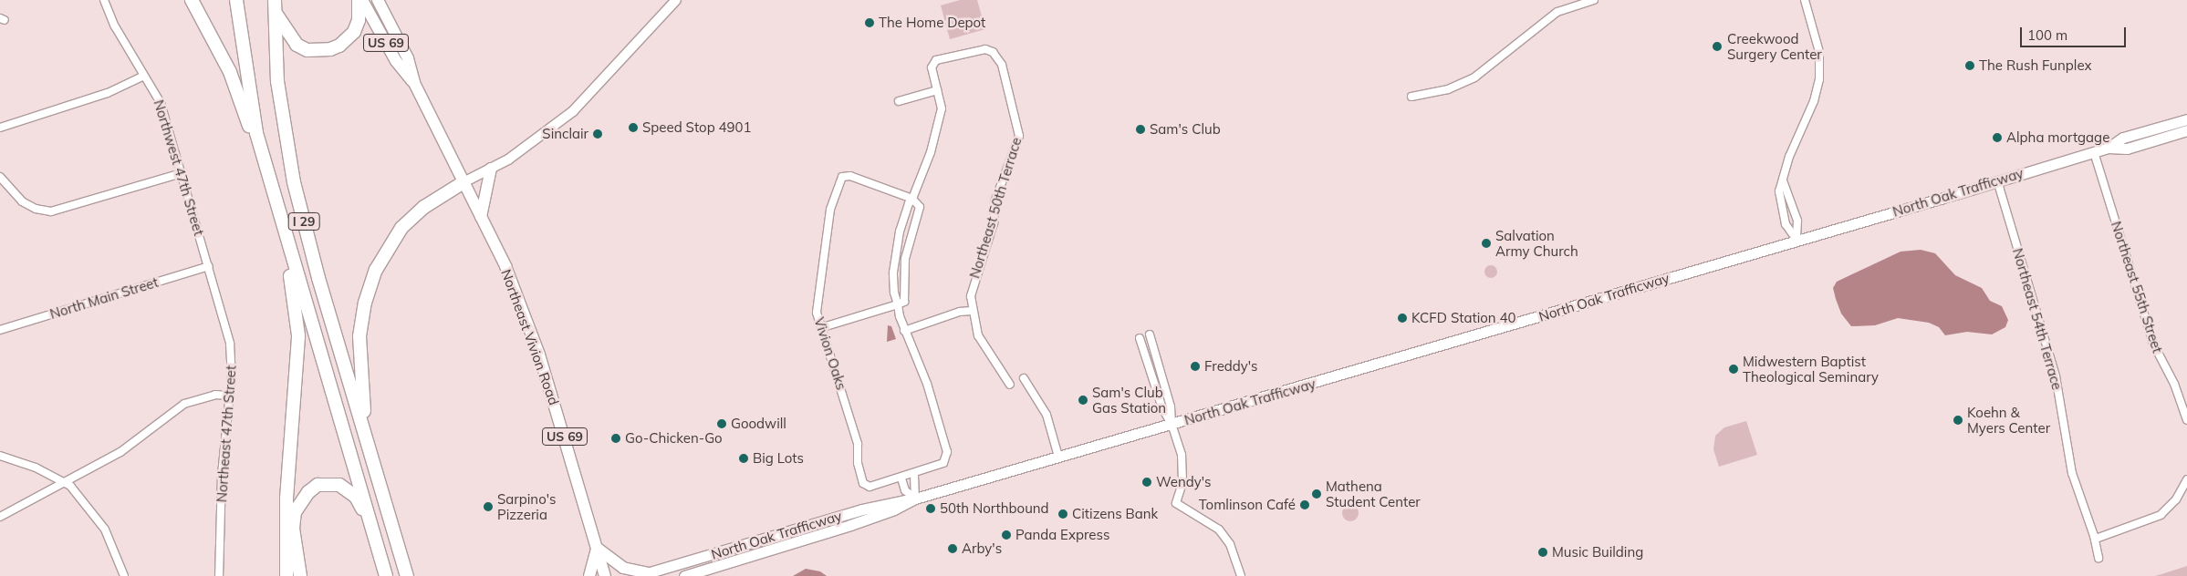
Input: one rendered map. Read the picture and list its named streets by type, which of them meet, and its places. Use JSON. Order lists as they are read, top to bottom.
{
  "streets": {
    "highway": ["I 29"],
    "main road": ["US 69", "North Oak Trafficway", "Northeast Vivion Road"],
    "street": [
      "Northwest 47th Street",
      "Northeast 50th Terrace",
      "Northeast 55th Street",
      "North Main Street",
      "Northeast 54th Terrace",
      "Vivion Oaks",
      "Northeast 47th Street"
    ]
  },
  "crossings": [
    ["US 69", "Northeast Vivion Road"],
    ["Northwest 47th Street", "North Main Street"],
    ["Northwest 47th Street", "Northeast 47th Street"],
    ["North Oak Trafficway", "Northeast 55th Street"],
    ["North Oak Trafficway", "Northeast 54th Terrace"],
    ["North Main Street", "Northeast 47th Street"]
  ],
  "places": [
    "The Home Depot",
    "Creekwood Surgery Center",
    "The Rush Funplex",
    "Speed Stop 4901",
    "Sam's Club",
    "Sinclair",
    "Alpha mortgage",
    "Salvation Army Church",
    "KCFD Station 40",
    "Freddy's",
    "Midwestern Baptist Theological Seminary",
    "Sam's Club Gas Station",
    "Koehn & Myers Center",
    "Goodwill",
    "Go-Chicken-Go",
    "Big Lots",
    "Wendy's",
    "Mathena Student Center",
    "Tomlinson Café",
    "Sarpino's Pizzeria",
    "50th Northbound",
    "Citizens Bank",
    "Panda Express",
    "Arby's",
    "Music Building"
  ],
  "scale_bar": "100 m"
}
